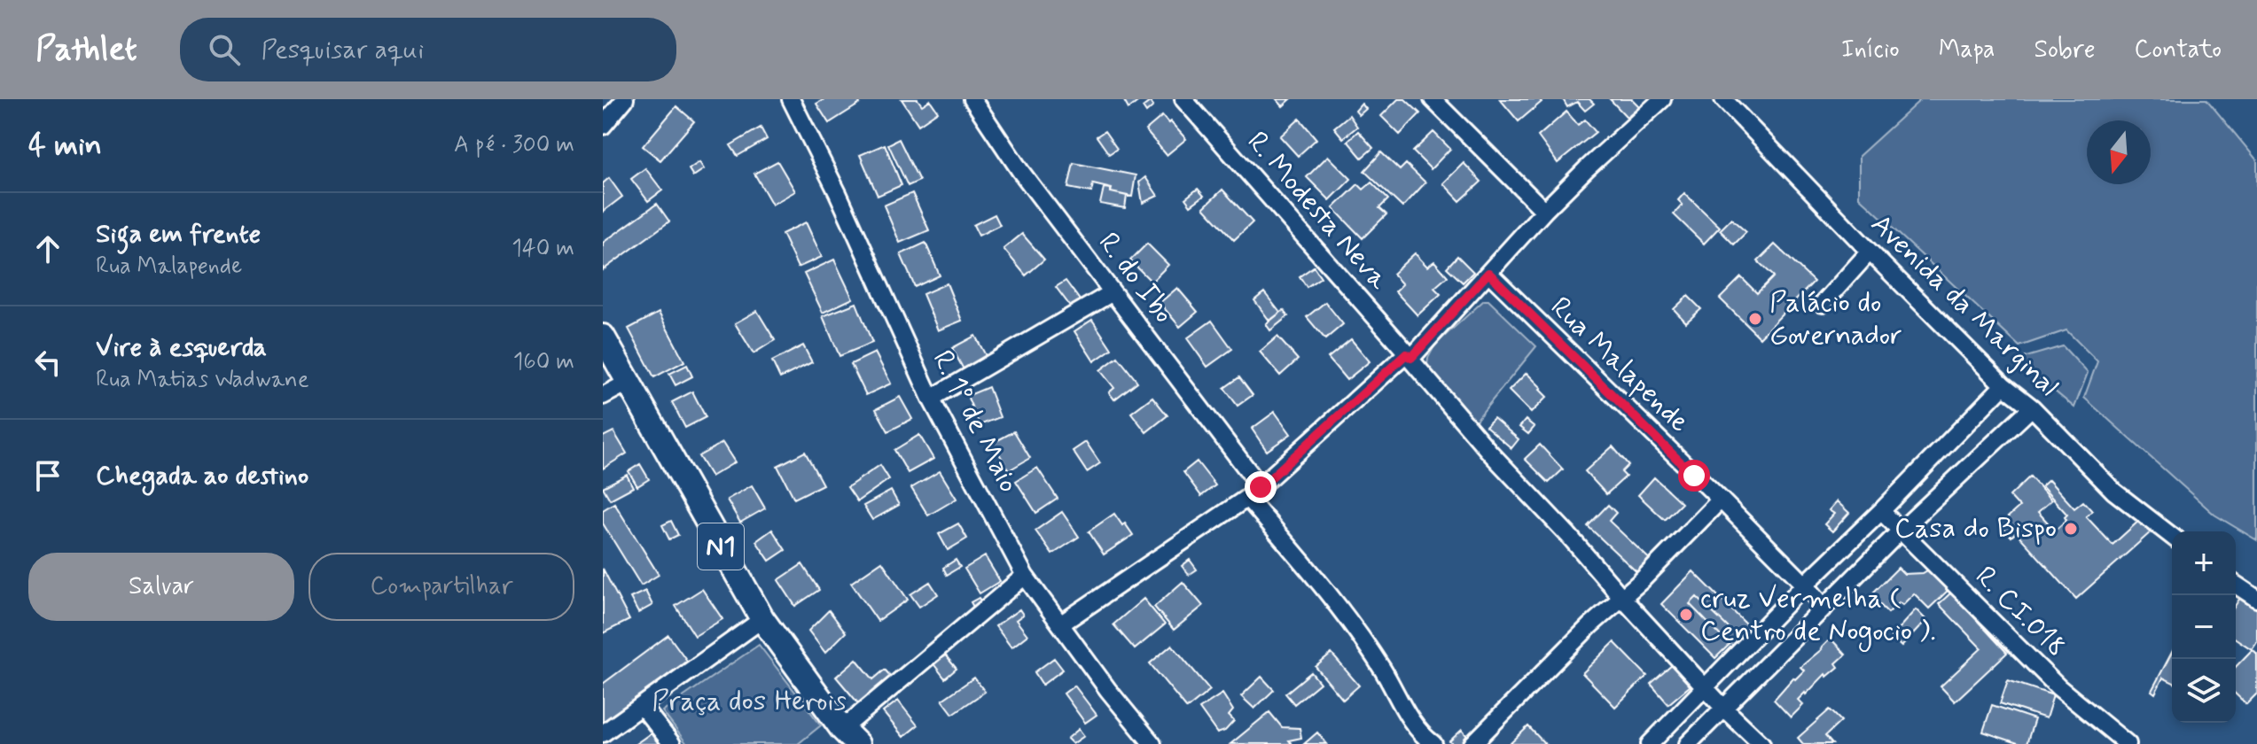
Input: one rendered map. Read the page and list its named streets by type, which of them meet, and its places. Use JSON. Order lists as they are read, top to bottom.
{
  "streets": {
    "highway": ["N1"],
    "street": [
      "R. Modesta Neva",
      "R. do Ibo",
      "Avenida da Marginal",
      "Rua Malapende",
      "R. 1º de Maio",
      "R. CI.018"
    ]
  },
  "parks": ["Praça dos Herois"],
  "places": ["Palácio do Governador", "Casa do Bispo", "cruz Vermelha ( Centro de Nogocio )."],
  "north": "bottom",
  "page": {
    "header": "Pathlet",
    "search": "Pesquisar aqui",
    "nav": [
      "Início",
      "Mapa",
      "Sobre",
      "Contato"
    ],
    "heading": ["4 min", "A pé · 300 m"],
    "list": [
      ["Siga em frente", "Rua Malapende", "140 m"],
      ["Vire à esquerda", "Rua Matias Wadwane", "160 m"],
      "Chegada ao destino"
    ],
    "buttons": ["Salvar", "Compartilhar"],
    "map_buttons": ["+", "−"]
  }
}
